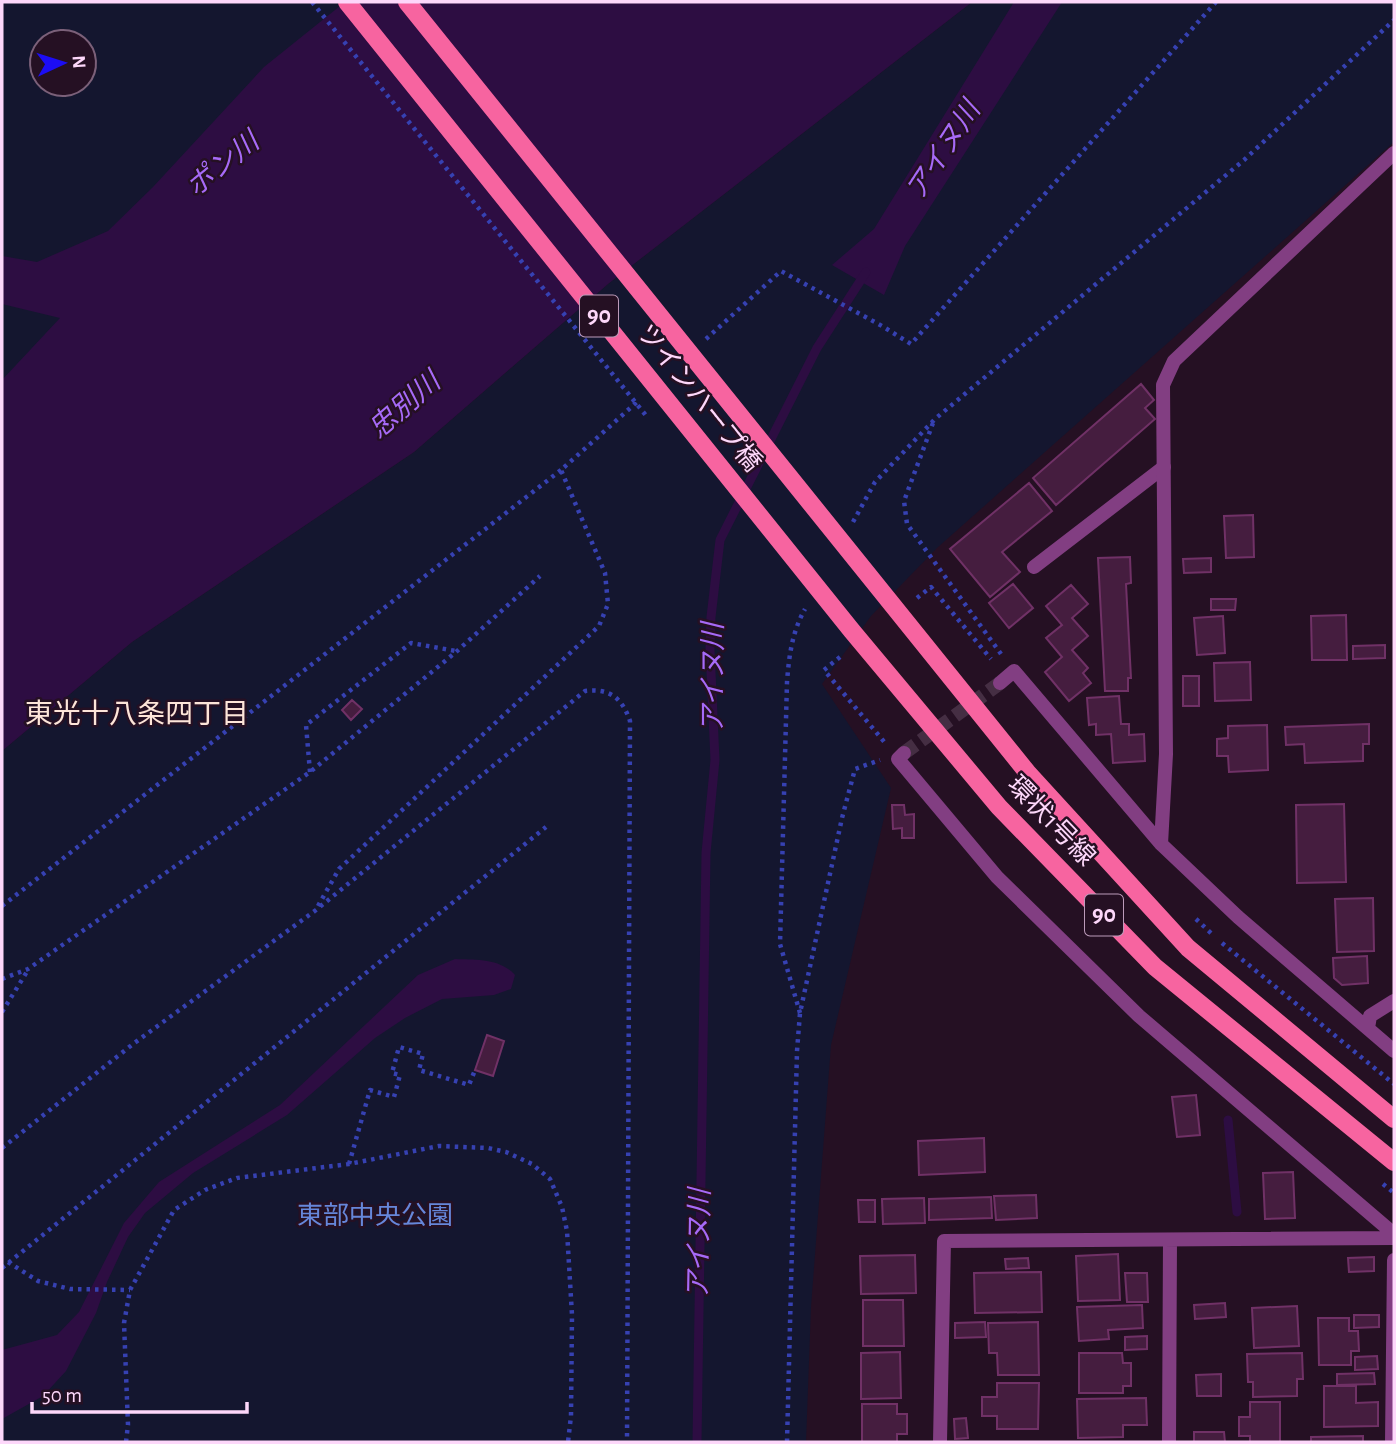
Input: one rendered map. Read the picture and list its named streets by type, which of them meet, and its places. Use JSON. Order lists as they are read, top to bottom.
{
  "streets": {
    "main road": ["90", "ツインハープ橋", "環状1号線"]
  },
  "crossings": [
    ["ツインハープ橋", "環状1号線"]
  ],
  "districts": ["東光十八条四丁目"],
  "water": ["アイヌ川", "ポン川", "忠別川"],
  "parks": ["東部中央公園"],
  "scale_bar": "50 m",
  "north": "right"
}
